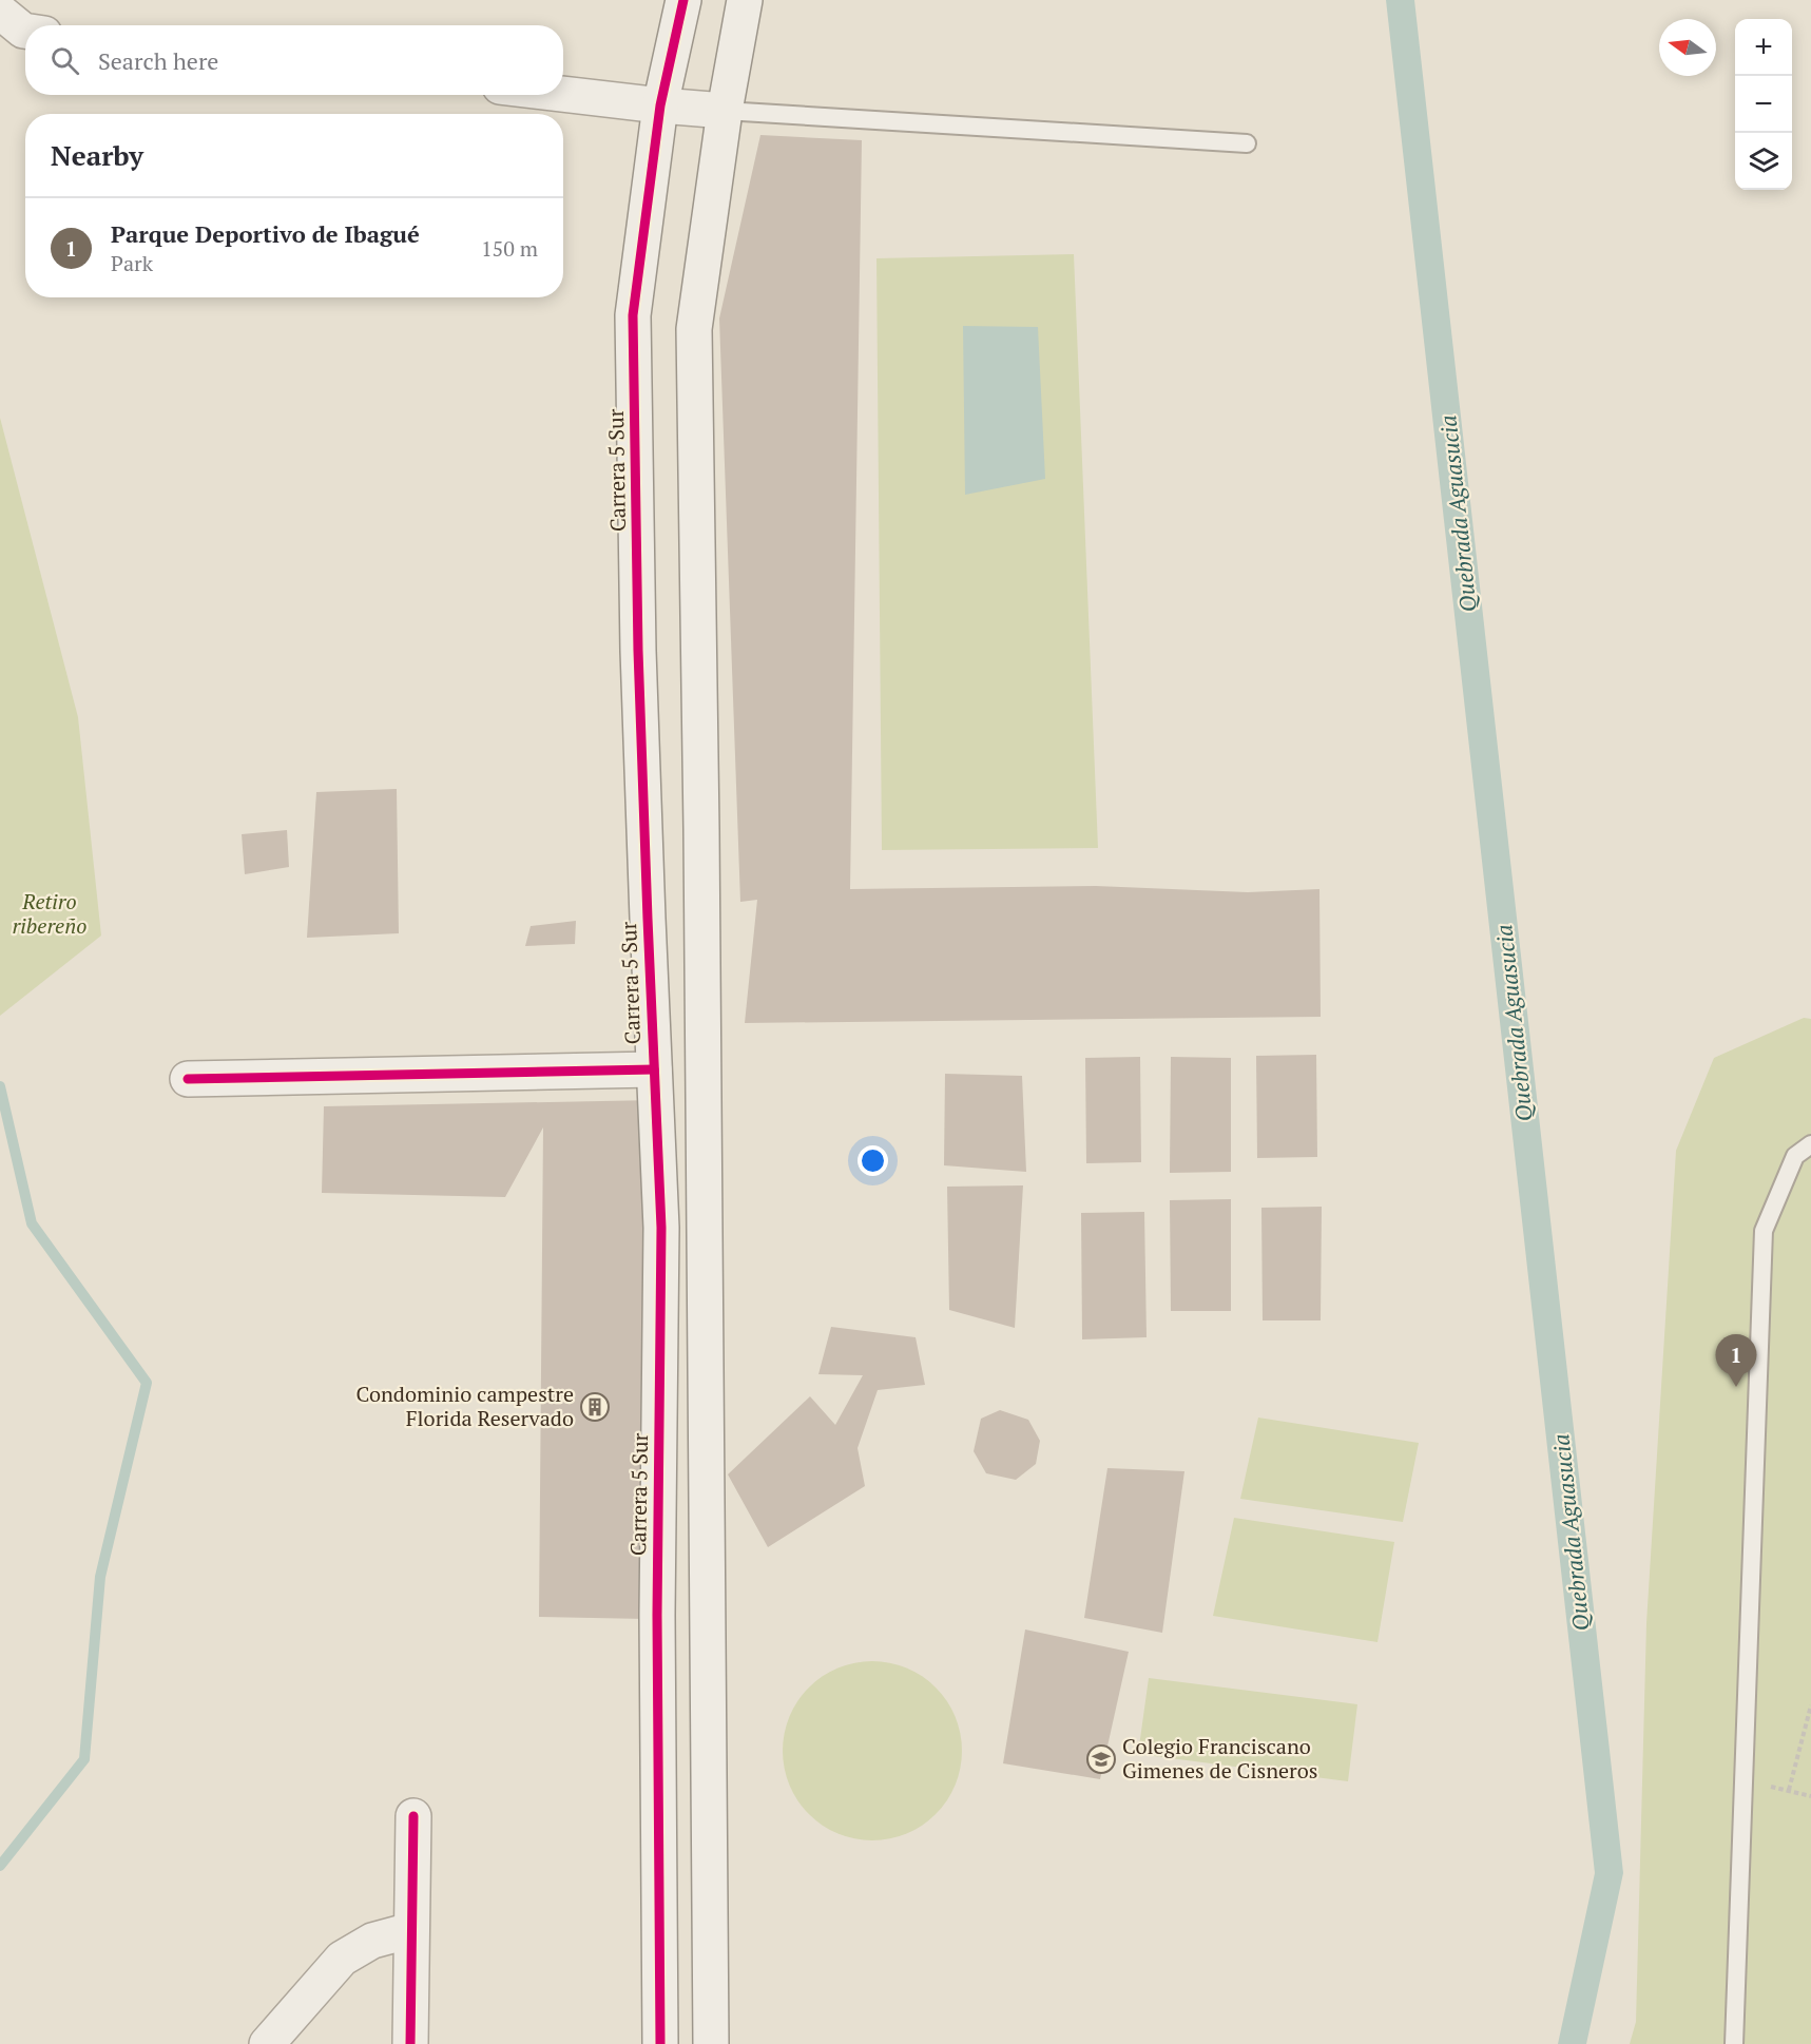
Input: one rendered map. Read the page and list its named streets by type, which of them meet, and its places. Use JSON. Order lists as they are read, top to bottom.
{
  "streets": {
    "street": ["Carrera 5 Sur"]
  },
  "water": ["Quebrada Aguasucia"],
  "parks": ["Retiro ribereño"],
  "places": {
    "building": ["Condominio campestre Florida Reservado"],
    "school or university": ["Colegio Franciscano Gimenes de Cisneros"]
  },
  "north": "left",
  "page": {
    "map_buttons": ["+", "−"],
    "search": "Search here",
    "heading": "Nearby",
    "list": [
      {
        "mark": "1",
        "name": "Parque Deportivo de Ibagué",
        "note": "Park",
        "value": "150 m"
      }
    ],
    "pins": "1"
  }
}
